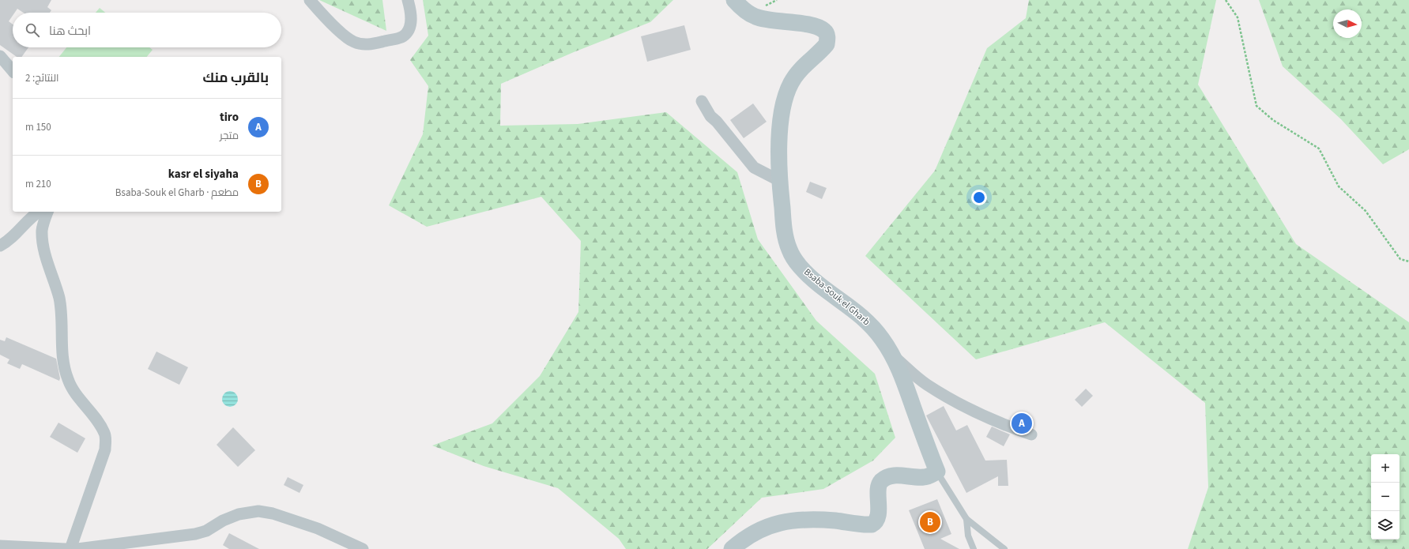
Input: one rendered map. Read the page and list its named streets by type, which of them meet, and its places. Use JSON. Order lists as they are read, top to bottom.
{
  "streets": {
    "street": ["Bsaba-Souk el Gharb"]
  },
  "north": "right",
  "page": {
    "search": "ابحث هنا",
    "heading": ["بالقرب منك", "النتائج: 2"],
    "list": [
      {
        "mark": "A",
        "name": "tiro",
        "note": "متجر",
        "value": "150 m"
      },
      {
        "mark": "B",
        "name": "kasr el siyaha",
        "note": "مطعم · Bsaba-Souk el Gharb",
        "value": "210 m"
      }
    ],
    "pins": ["A", "B"],
    "map_buttons": ["+", "−"]
  }
}
